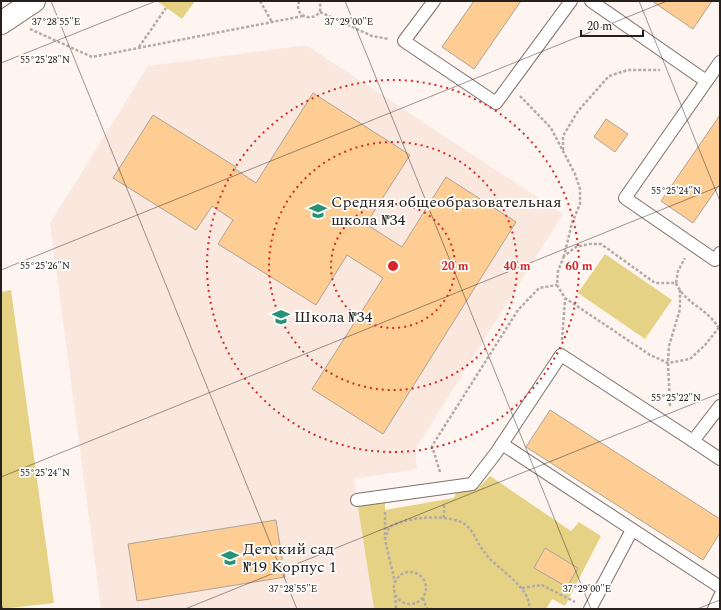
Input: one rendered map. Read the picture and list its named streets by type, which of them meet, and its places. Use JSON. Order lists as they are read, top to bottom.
{
  "places": {
    "school or university": ["Средняя общеобразовательная школа №34", "Школа №34", "Детский сад №19 Корпус 1"]
  },
  "scale_bar": "20 m",
  "coordinates": [
    "37°28'55\"E",
    "37°29'00\"E",
    "55°25'28\"N",
    "55°25'24\"N",
    "55°25'26\"N",
    "55°25'22\"N"
  ],
  "rings": ["20 m", "40 m", "60 m"]
}
